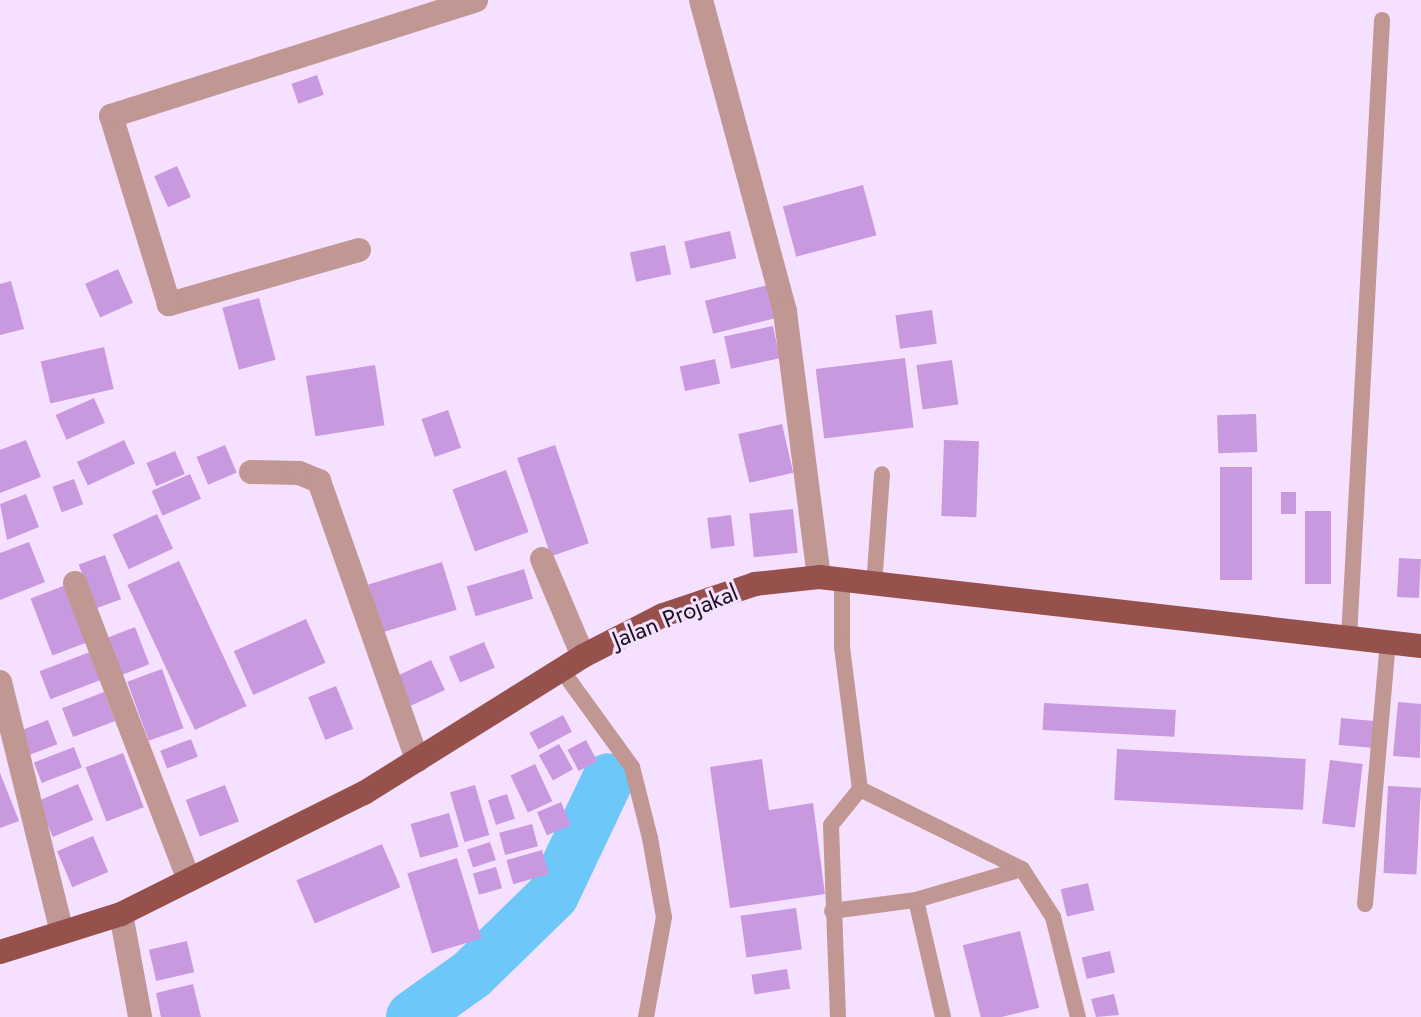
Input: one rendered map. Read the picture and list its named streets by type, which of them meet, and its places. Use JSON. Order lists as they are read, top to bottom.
{
  "streets": {
    "main road": ["Jalan Projakal"]
  }
}
